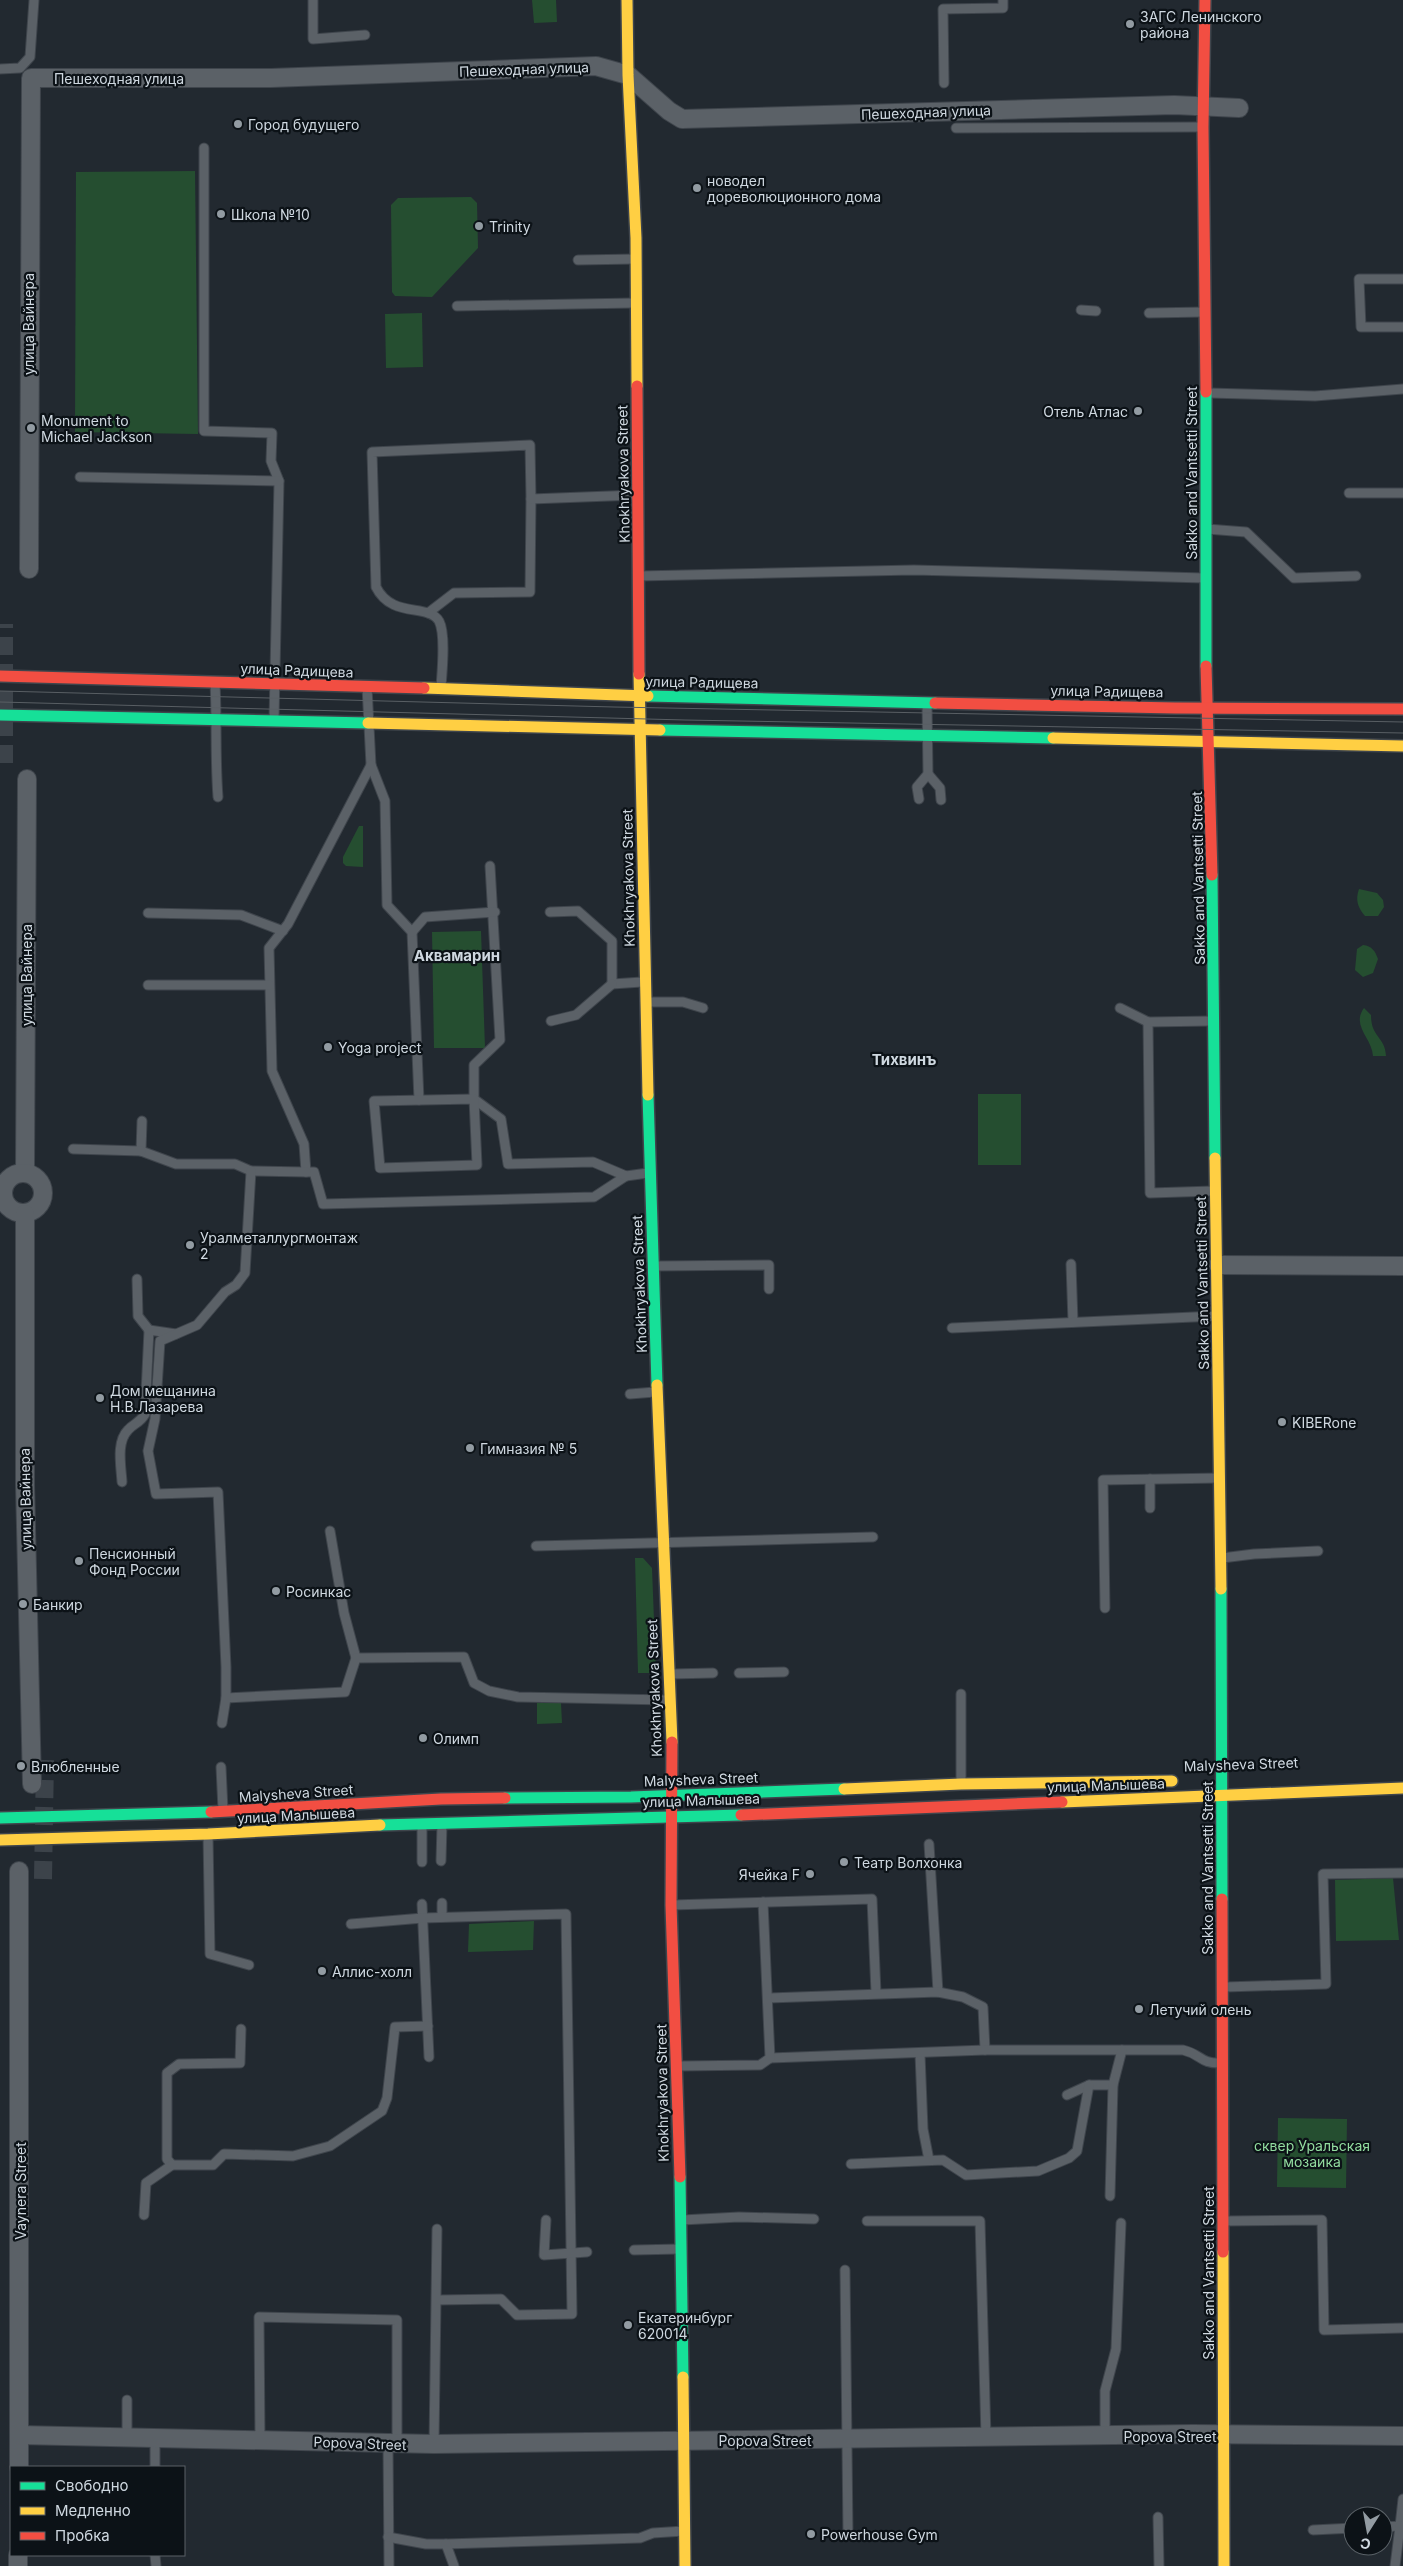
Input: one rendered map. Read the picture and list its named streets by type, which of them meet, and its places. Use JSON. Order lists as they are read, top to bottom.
{
  "streets": {
    "street": [
      "Пешеходная улица",
      "улица Вайнера",
      "Sakko and Vantsetti Street",
      "Khokhryakova Street",
      "улица Радищева",
      "Malysheva Street",
      "улица Малышева",
      "Popova Street"
    ]
  },
  "crossings": [
    ["Пешеходная улица", "улица Вайнера"],
    ["Пешеходная улица", "Sakko and Vantsetti Street"],
    ["Пешеходная улица", "Khokhryakova Street"],
    ["Sakko and Vantsetti Street", "улица Радищева"],
    ["Sakko and Vantsetti Street", "Malysheva Street"],
    ["Sakko and Vantsetti Street", "улица Малышева"],
    ["Sakko and Vantsetti Street", "Popova Street"],
    ["Khokhryakova Street", "улица Радищева"],
    ["Khokhryakova Street", "Malysheva Street"],
    ["Khokhryakova Street", "улица Малышева"],
    ["Khokhryakova Street", "Popova Street"],
    ["Malysheva Street", "улица Малышева"]
  ],
  "districts": ["Аквамарин", "Тихвинъ"],
  "parks": ["сквер Уральская мозаика"],
  "places": [
    "ЗАГС Ленинского района",
    "Город будущего",
    "новодел дореволюционного дома",
    "Школа №10",
    "Trinity",
    "Отель Атлас",
    "Monument to Michael Jackson",
    "Yoga projeсt",
    "Уралметаллургмонтаж 2",
    "Дом мещанина Н.В.Лазарева",
    "KIBERone",
    "Гимназия № 5",
    "Пенсионный Фонд России",
    "Росинкас",
    "Банкир",
    "Олимп",
    "Влюбленные",
    "Театр Волхонка",
    "Ячейка F",
    "Аллис-холл",
    "Летучий олень",
    "Екатеринбург 620014",
    "Powerhouse Gym"
  ],
  "legend": ["Свободно", "Медленно", "Пробка"],
  "north": "bottom"
}
